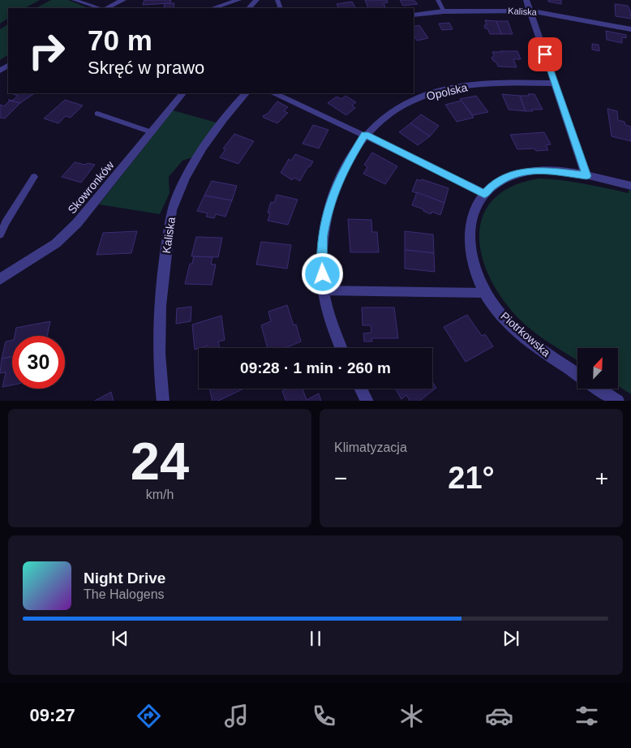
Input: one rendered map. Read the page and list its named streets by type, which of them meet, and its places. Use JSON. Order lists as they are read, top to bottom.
{
  "streets": {
    "street": [
      "Kaliska",
      "Opolska",
      "Skowronków",
      "Piotrkowska"
    ]
  },
  "north": "top right",
  "page": {
    "turn": ["70 m", "Skręć w prawo"],
    "limit": "30",
    "trip": "09:28 · 1 min · 260 m",
    "tile": [
      ["24", "km/h"],
      "Klimatyzacja"
    ],
    "heat": ["−", "21°", "+"],
    "song": ["Night Drive", "The Halogens"],
    "tabs": "09:27"
  }
}
